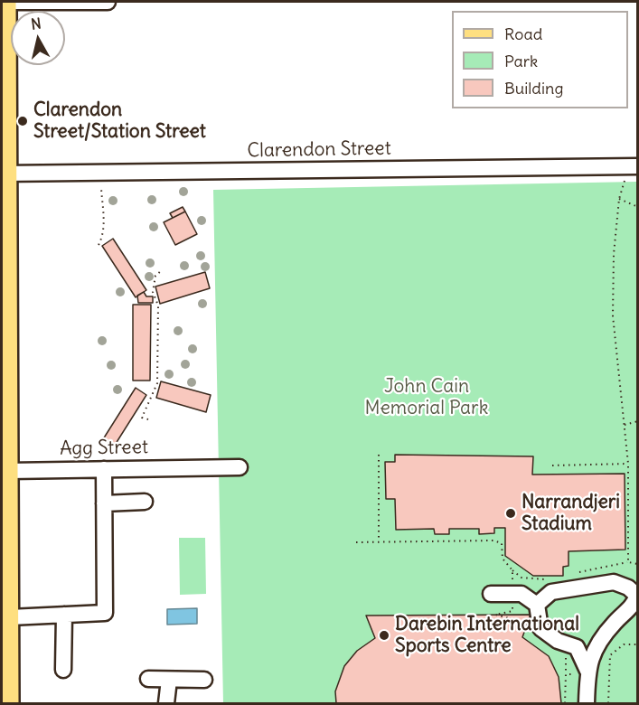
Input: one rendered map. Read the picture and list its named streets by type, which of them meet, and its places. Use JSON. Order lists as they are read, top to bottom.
{
  "streets": {
    "street": ["Clarendon Street", "Agg Street"]
  },
  "parks": ["John Cain Memorial Park"],
  "places": ["Clarendon Street/Station Street", "Narrandjeri Stadium", "Darebin International Sports Centre"],
  "legend": ["Road", "Park", "Building"],
  "north": "top"
}
